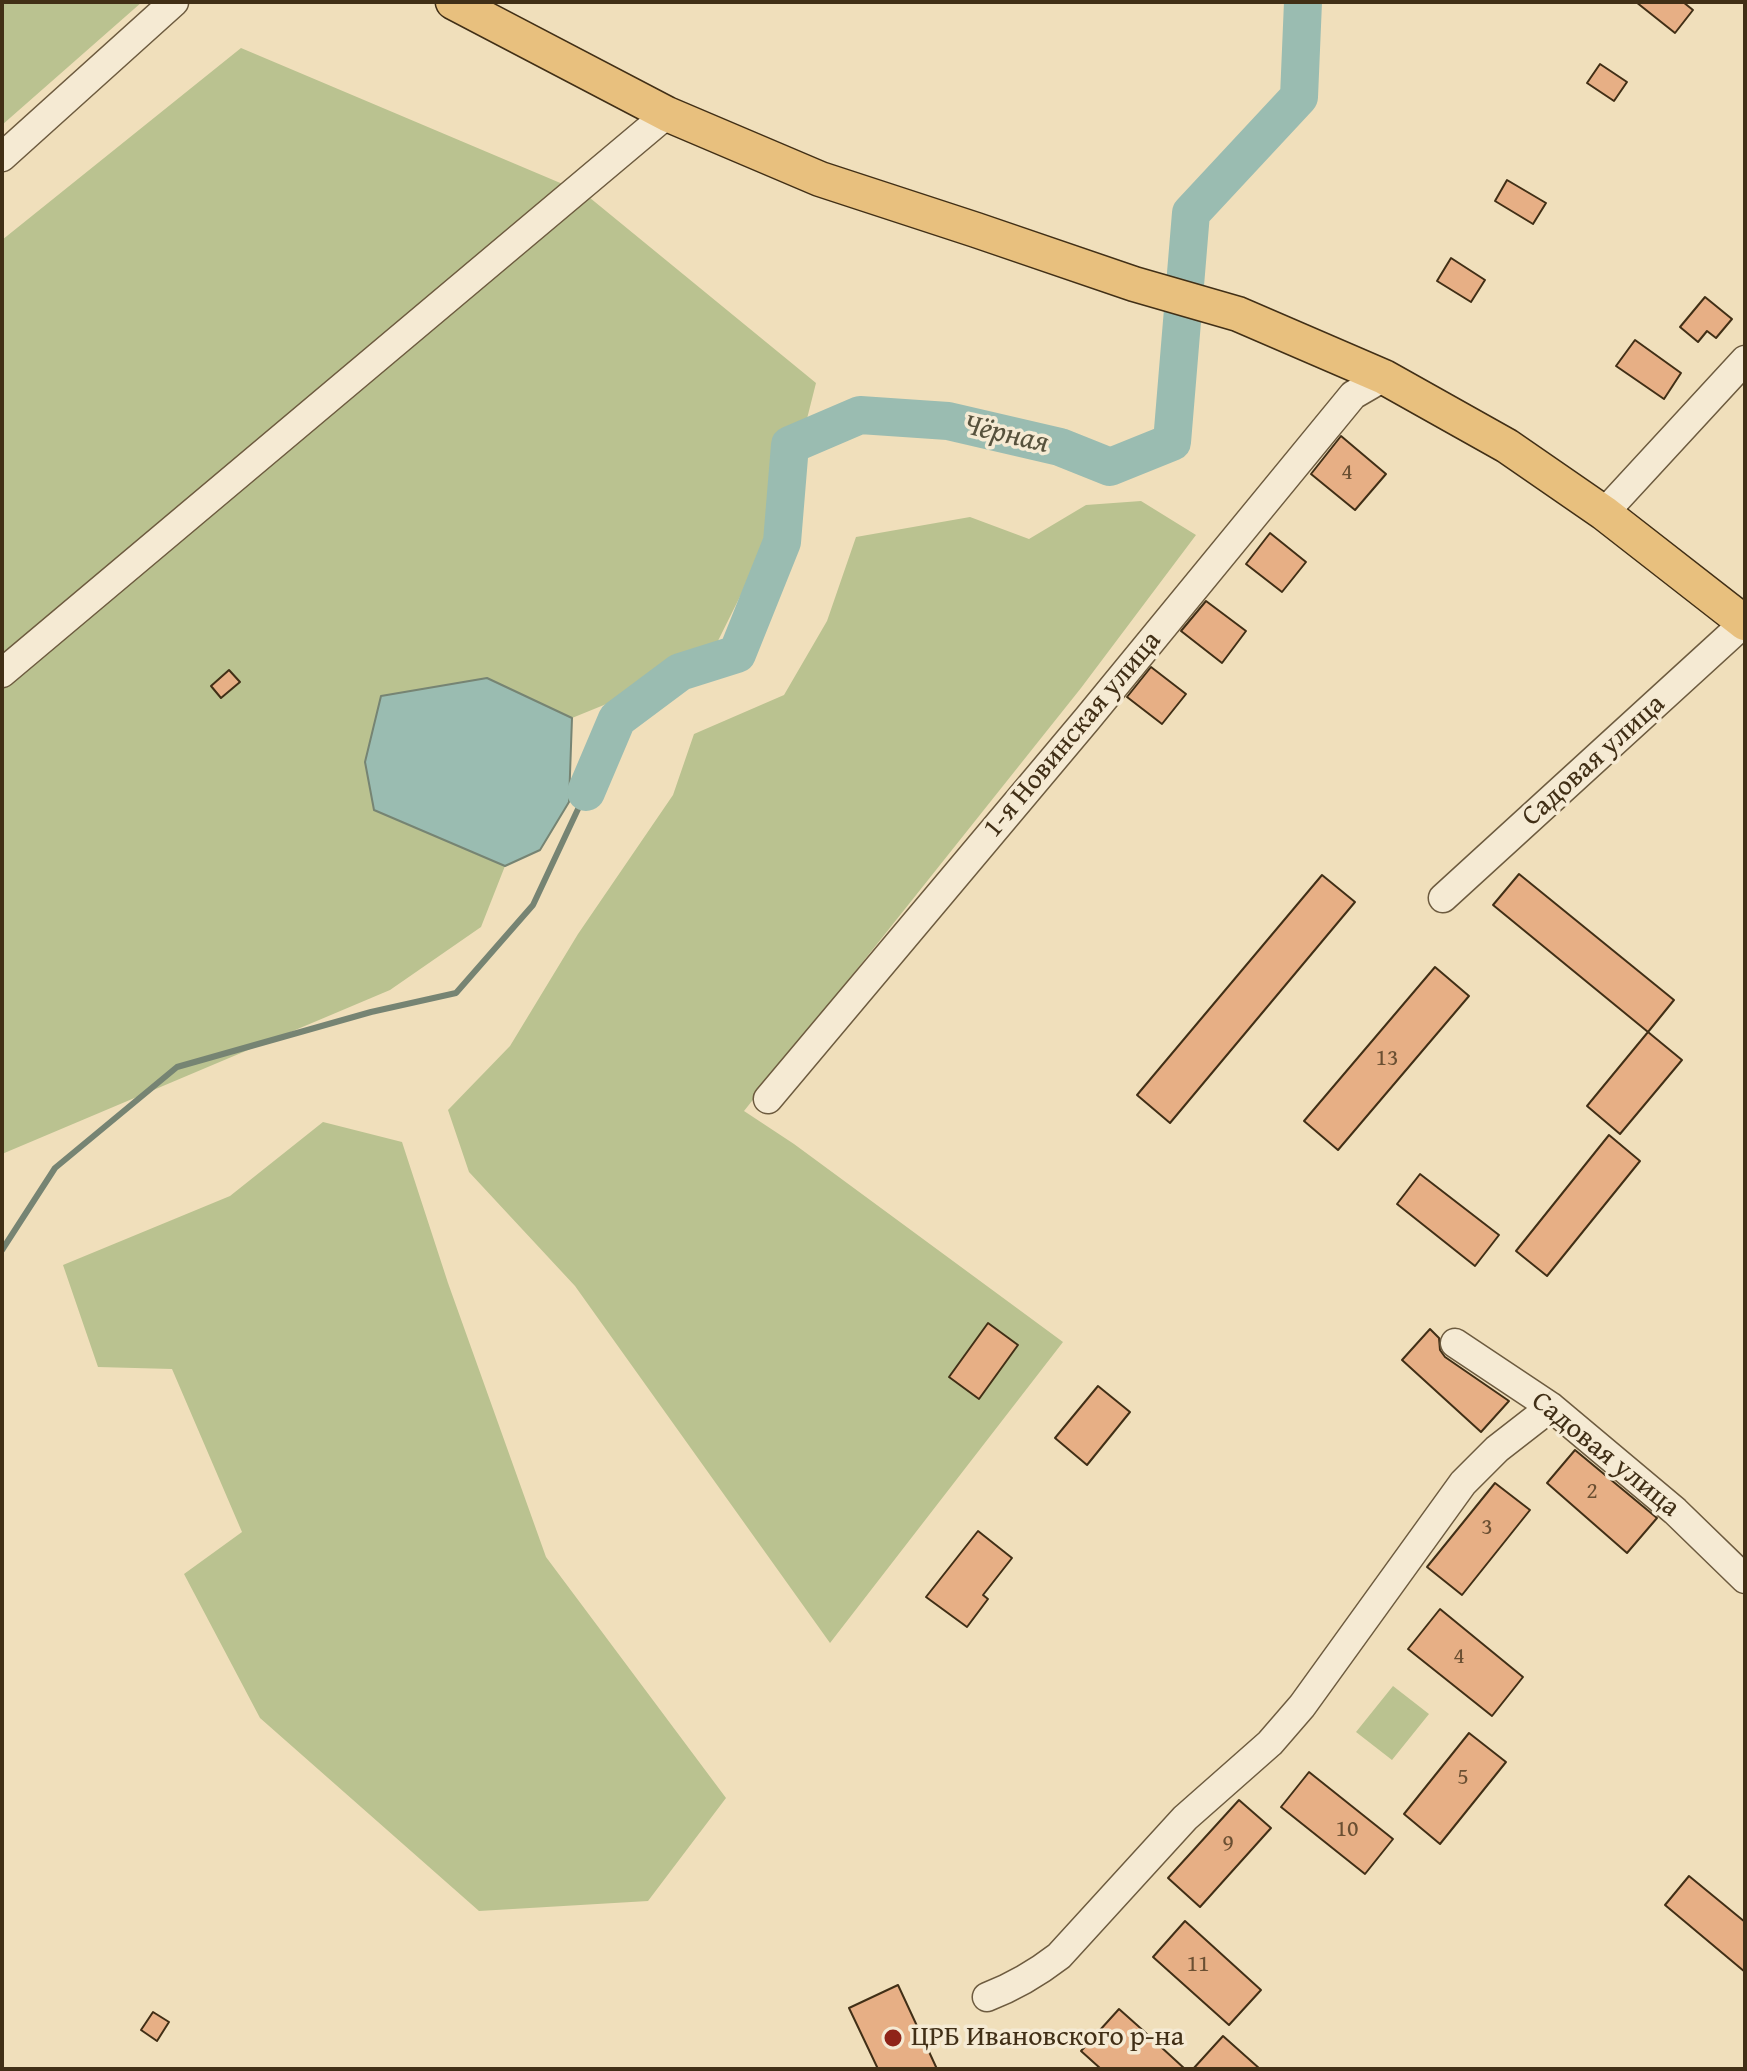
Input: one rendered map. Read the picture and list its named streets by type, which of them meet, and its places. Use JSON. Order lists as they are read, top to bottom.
{
  "streets": {
    "street": ["1-я Новинская улица", "Садовая улица"]
  },
  "water": ["Чёрная"],
  "places": ["ЦРБ Ивановского р-на"],
  "house_numbers": [
    "4",
    "13",
    "2",
    "3",
    "4",
    "5",
    "10",
    "9",
    "11"
  ]
}
